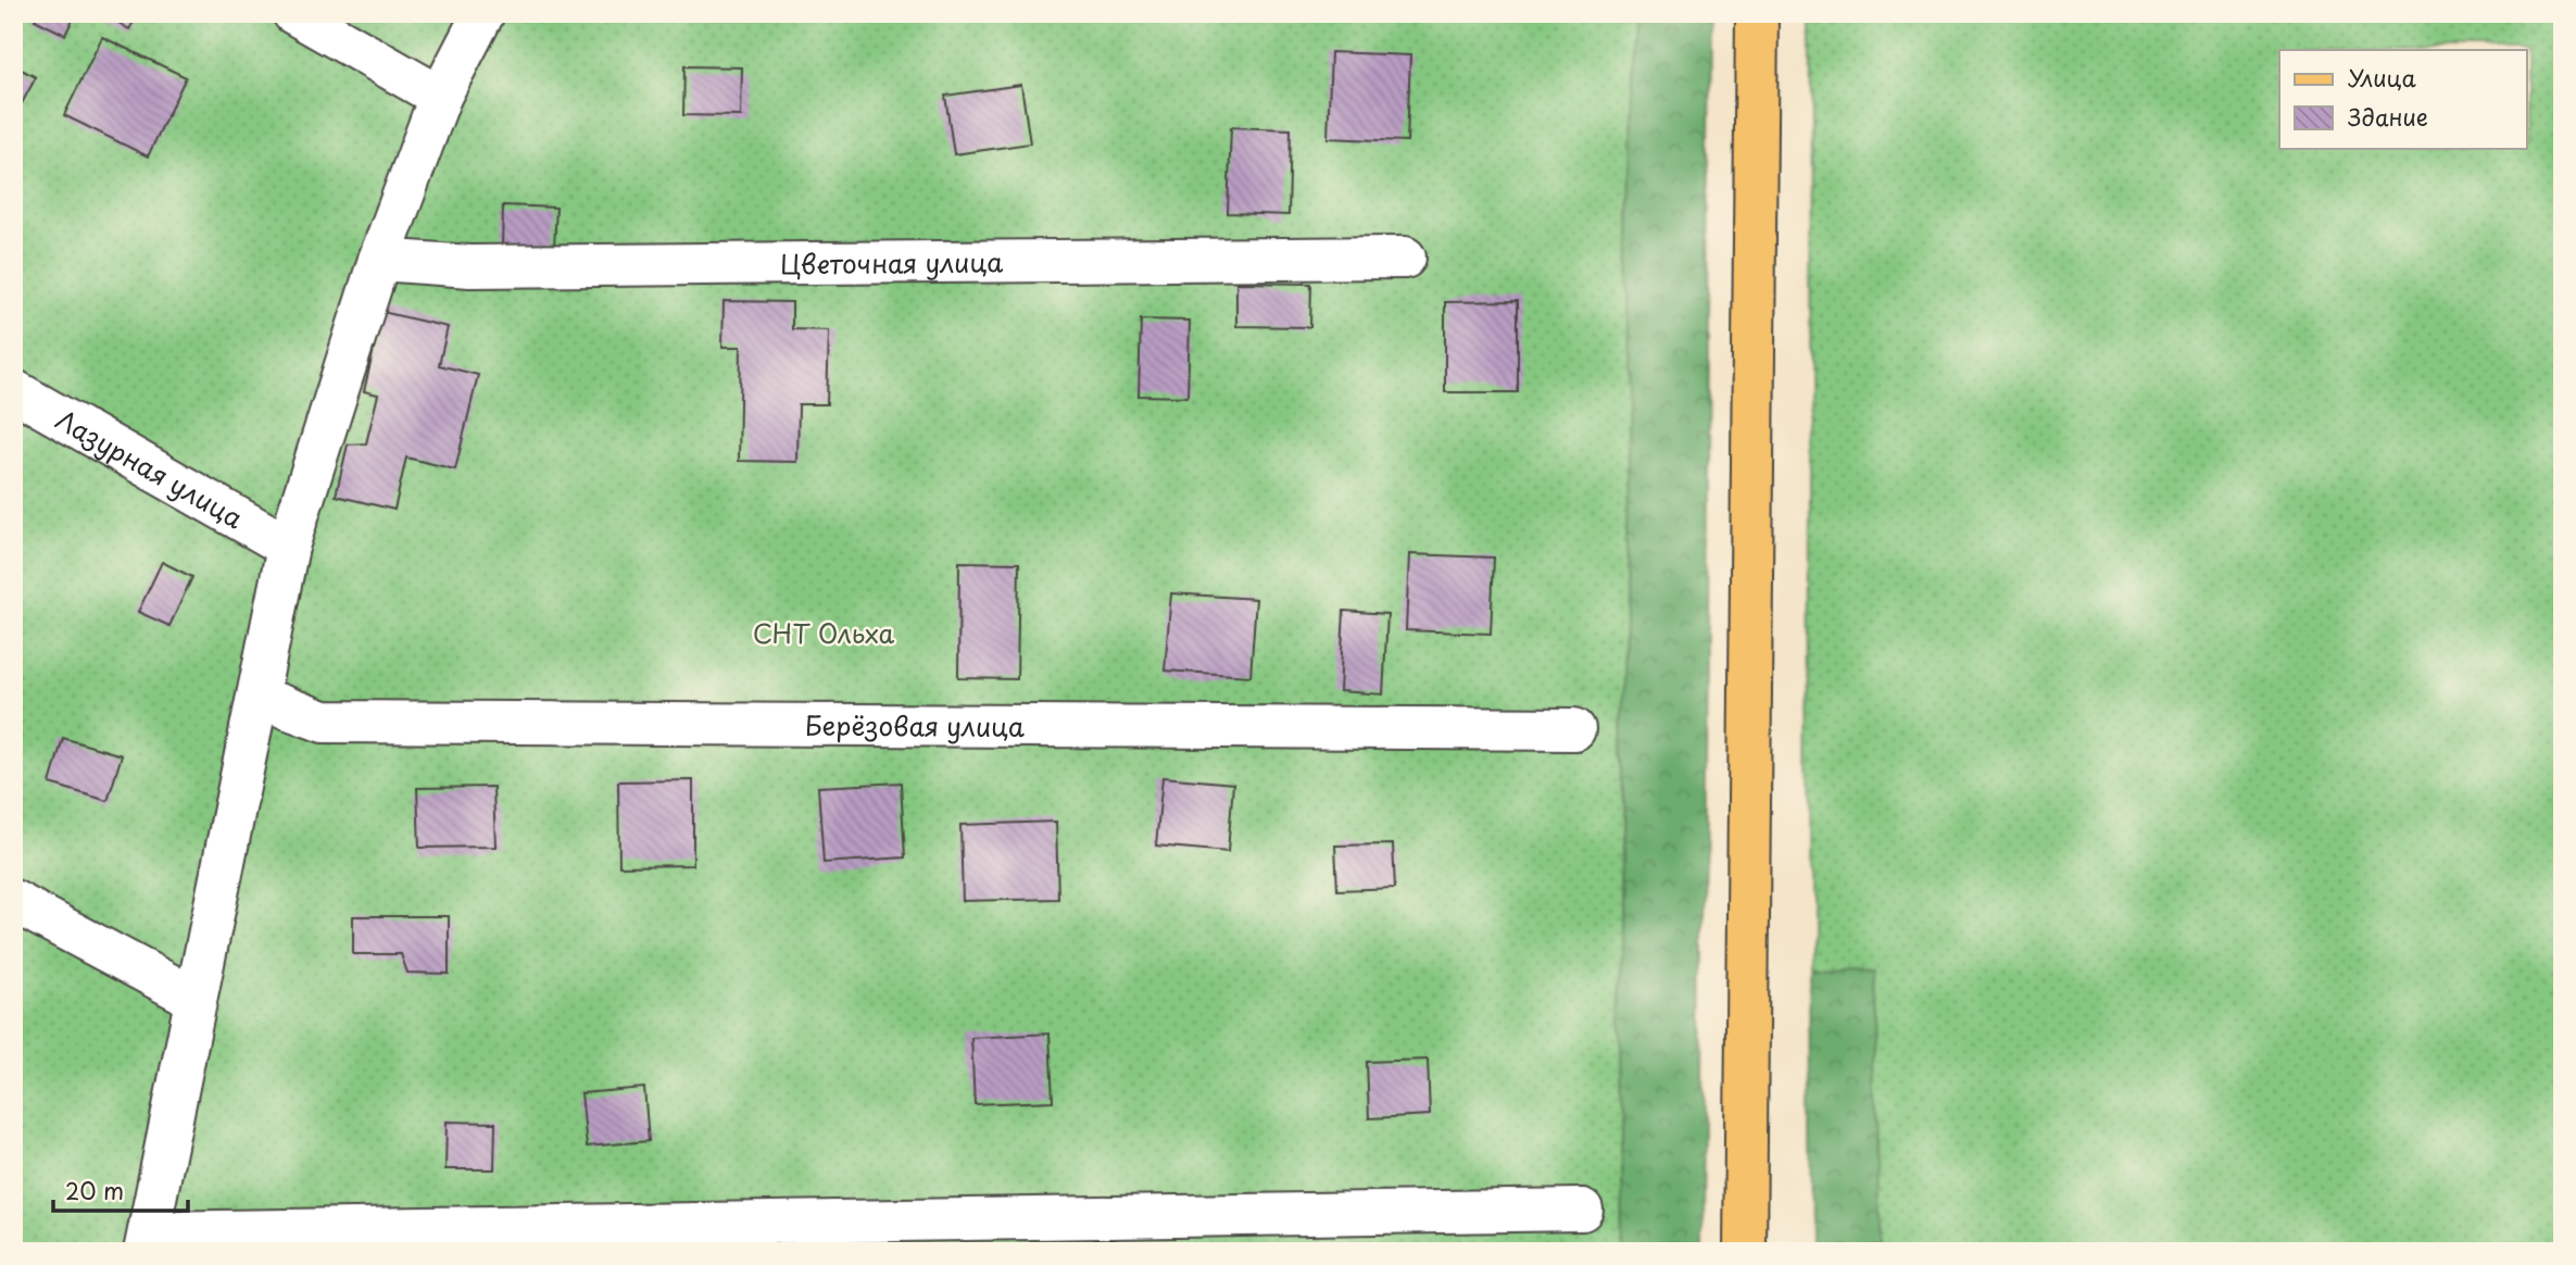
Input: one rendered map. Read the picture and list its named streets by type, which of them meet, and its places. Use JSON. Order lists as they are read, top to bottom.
{
  "streets": {
    "street": ["Цветочная улица", "Лазурная улица", "Берёзовая улица"]
  },
  "parks": ["СНТ Ольха"],
  "legend": ["Улица", "Здание"],
  "scale_bar": "20 m"
}
